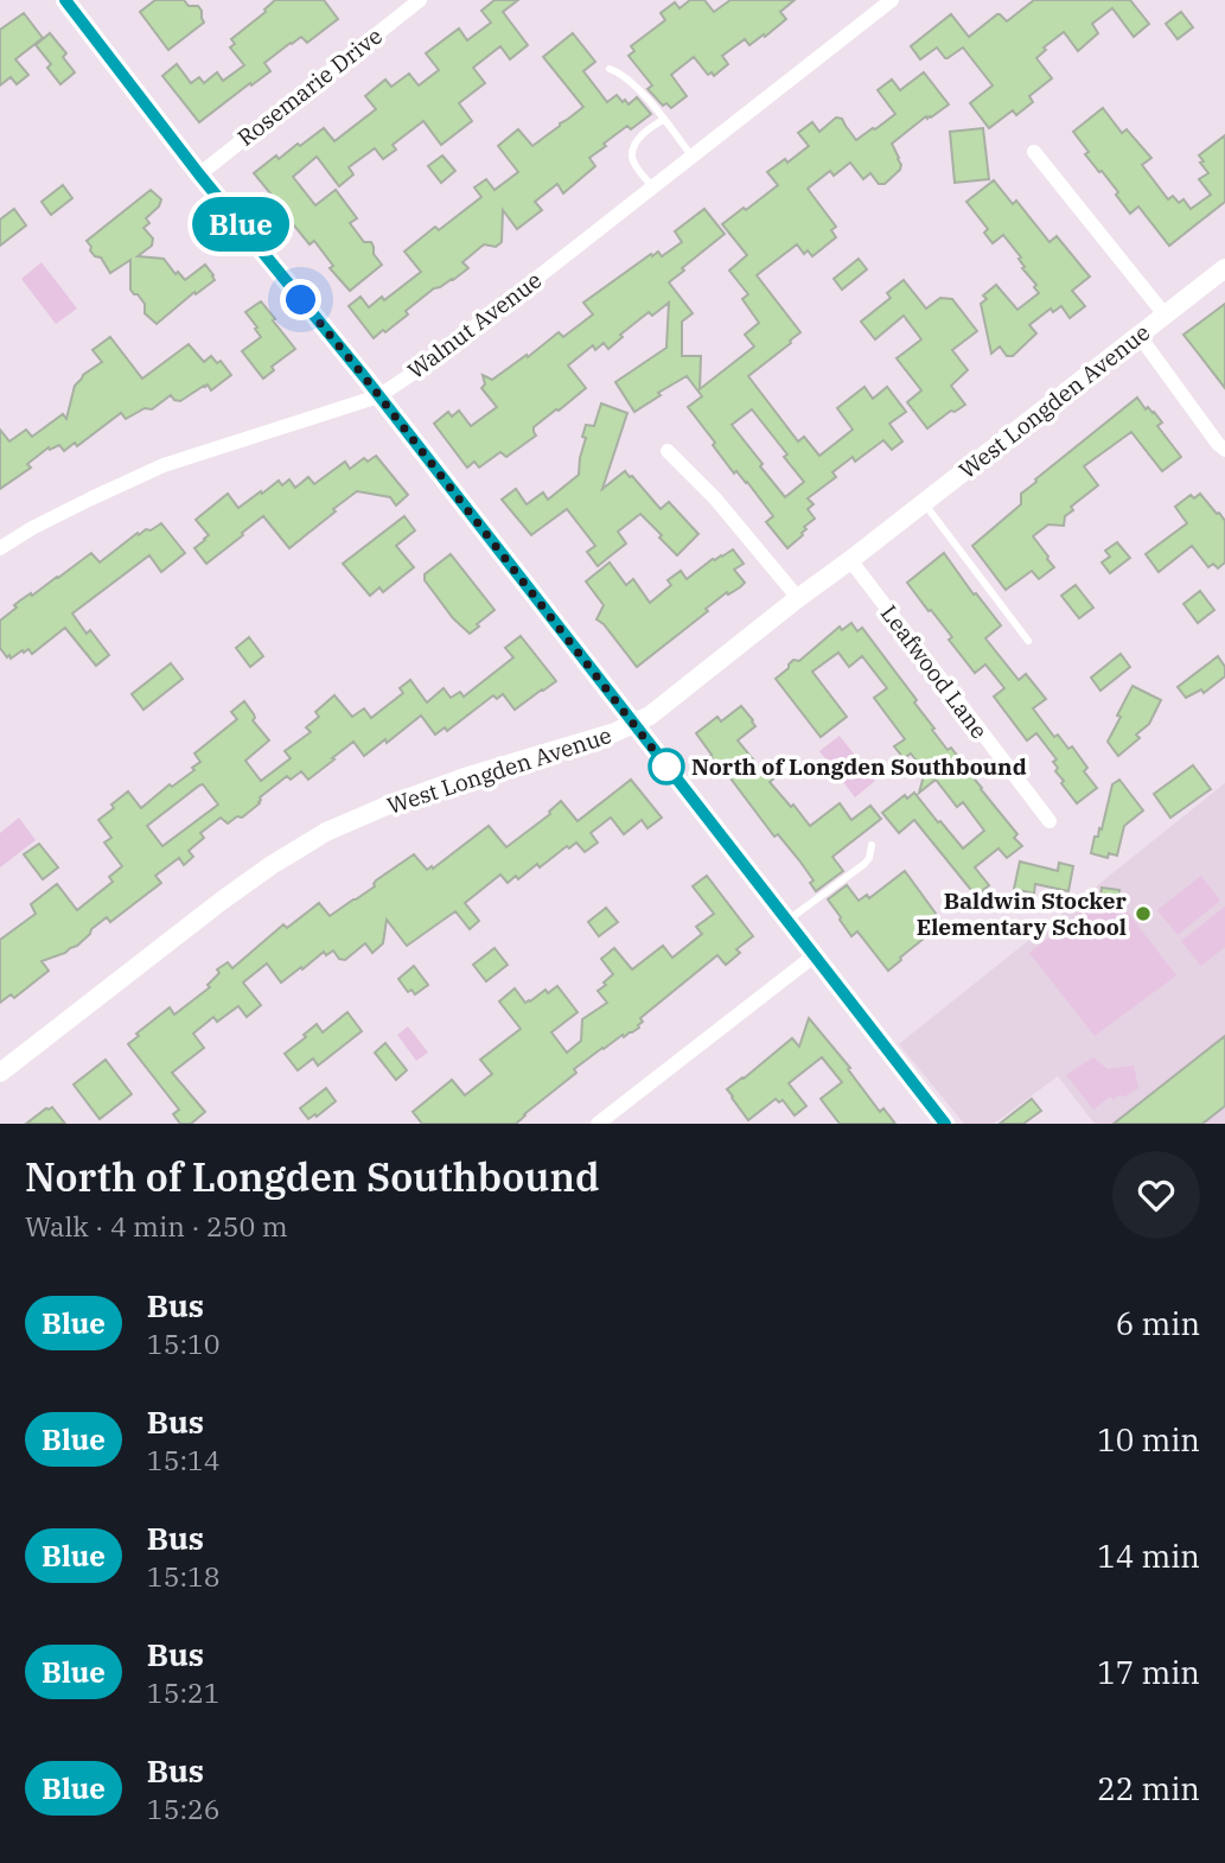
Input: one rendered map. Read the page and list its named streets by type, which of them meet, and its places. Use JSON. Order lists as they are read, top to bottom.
{
  "streets": {
    "street": [
      "Rosemarie Drive",
      "Walnut Avenue",
      "West Longden Avenue",
      "Leafwood Lane"
    ]
  },
  "crossings": [
    ["West Longden Avenue", "Leafwood Lane"]
  ],
  "places": ["North of Longden Southbound", "Baldwin Stocker Elementary School"],
  "lines": ["bus line Blue"],
  "page": {
    "on_map": "Blue",
    "heading": ["North of Longden Southbound", "Walk · 4 min · 250 m"],
    "list": [
      {
        "mark": "Blue",
        "name": "Bus",
        "note": "15:10",
        "value": "6 min"
      },
      {
        "mark": "Blue",
        "name": "Bus",
        "note": "15:14",
        "value": "10 min"
      },
      {
        "mark": "Blue",
        "name": "Bus",
        "note": "15:18",
        "value": "14 min"
      },
      {
        "mark": "Blue",
        "name": "Bus",
        "note": "15:21",
        "value": "17 min"
      },
      {
        "mark": "Blue",
        "name": "Bus",
        "note": "15:26",
        "value": "22 min"
      }
    ]
  }
}
